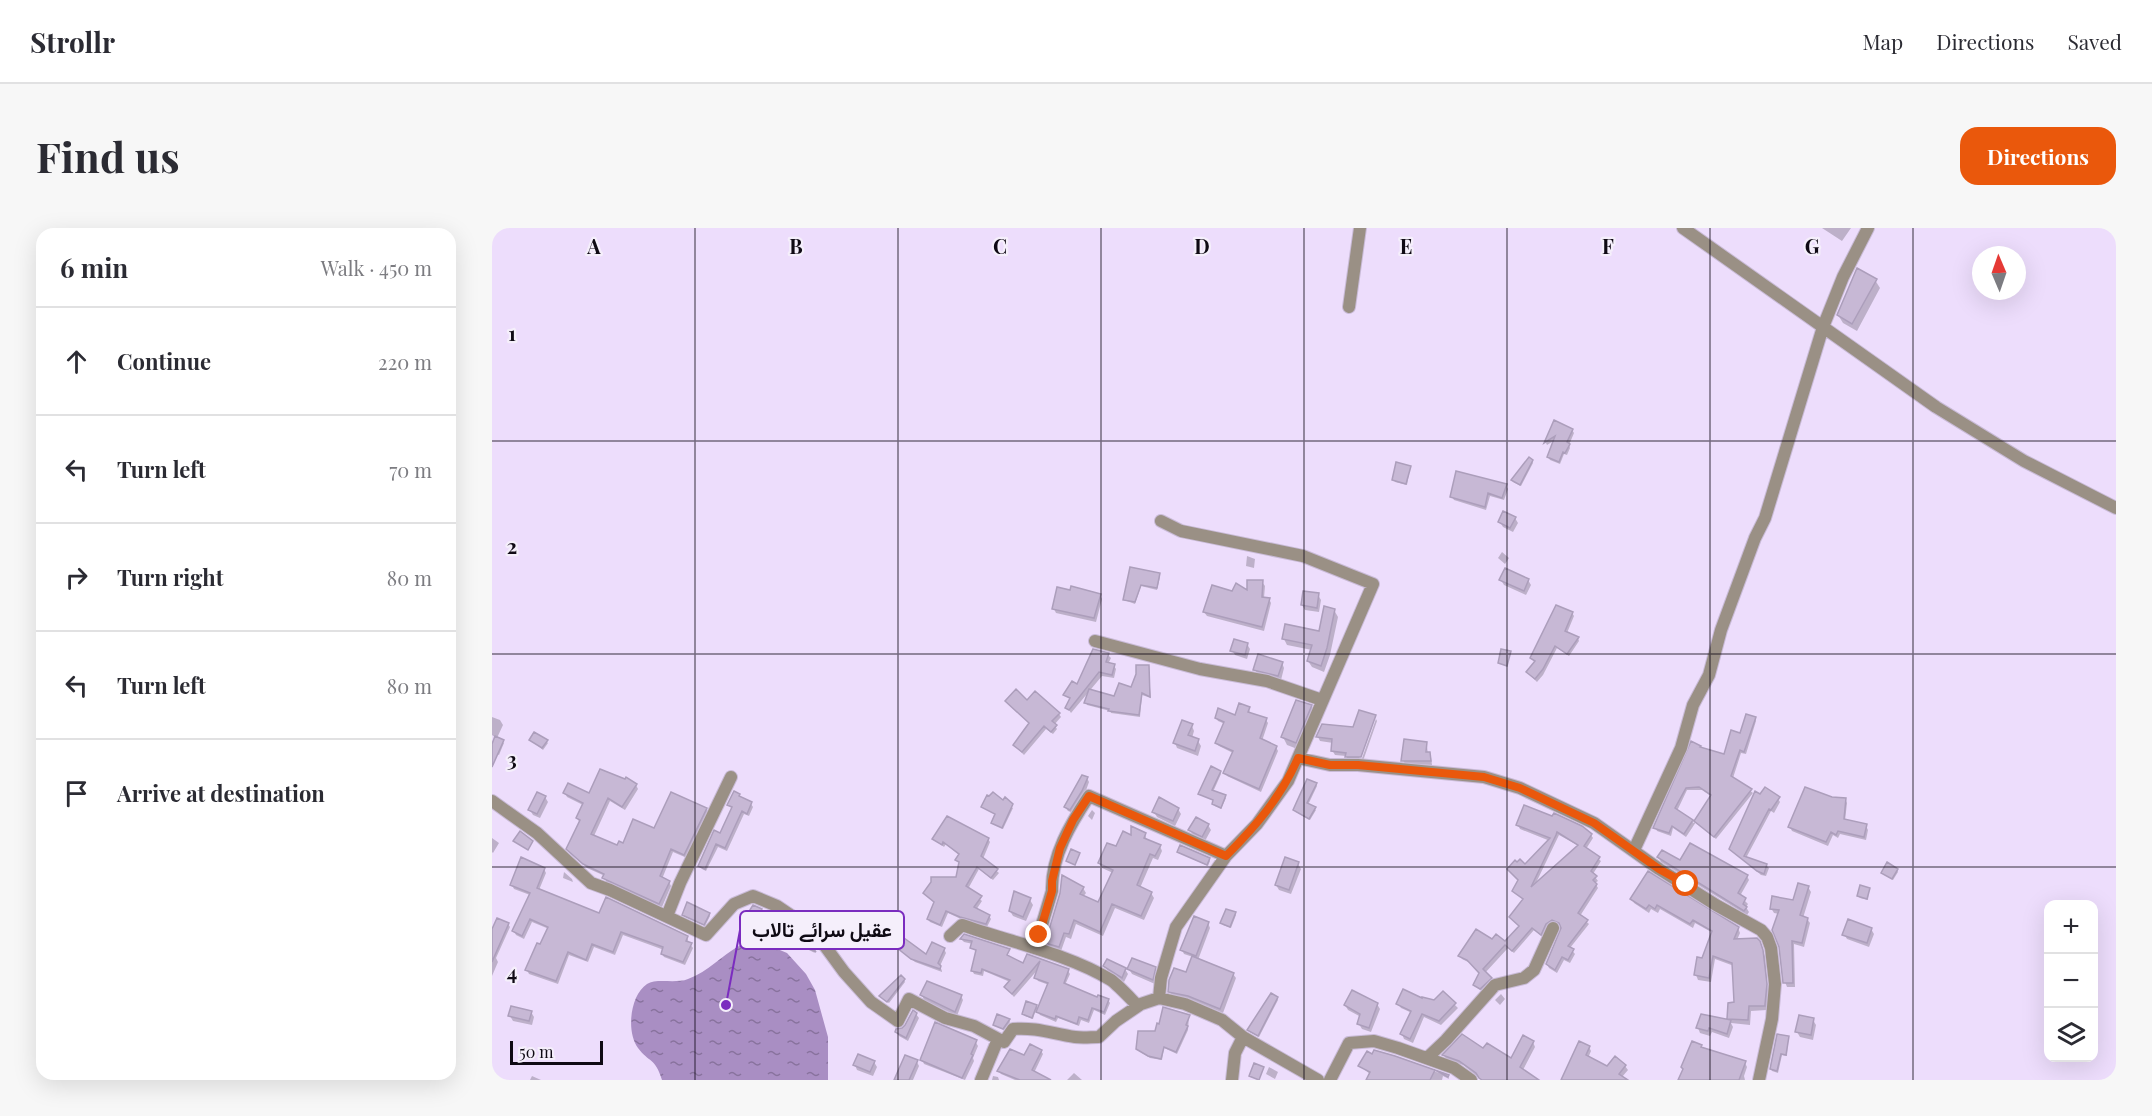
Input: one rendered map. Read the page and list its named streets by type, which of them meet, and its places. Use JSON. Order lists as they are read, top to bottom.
{
  "places": ["عقیل سرائے تالاب"],
  "scale_bar": "50 m",
  "north": "top",
  "page": {
    "header": "Strollr",
    "nav": ["Map", "Directions", "Saved"],
    "buttons": "Directions",
    "title": "Find us",
    "heading": ["6 min", "Walk · 450 m"],
    "list": [
      ["Continue", "220 m"],
      ["Turn left", "70 m"],
      ["Turn right", "80 m"],
      ["Turn left", "80 m"],
      "Arrive at destination"
    ],
    "map_buttons": ["+", "−"],
    "scale": "50 m"
  },
  "grid": {
    "columns": [
      "A",
      "B",
      "C",
      "D",
      "E",
      "F",
      "G"
    ],
    "rows": [
      "1",
      "2",
      "3",
      "4"
    ]
  }
}
